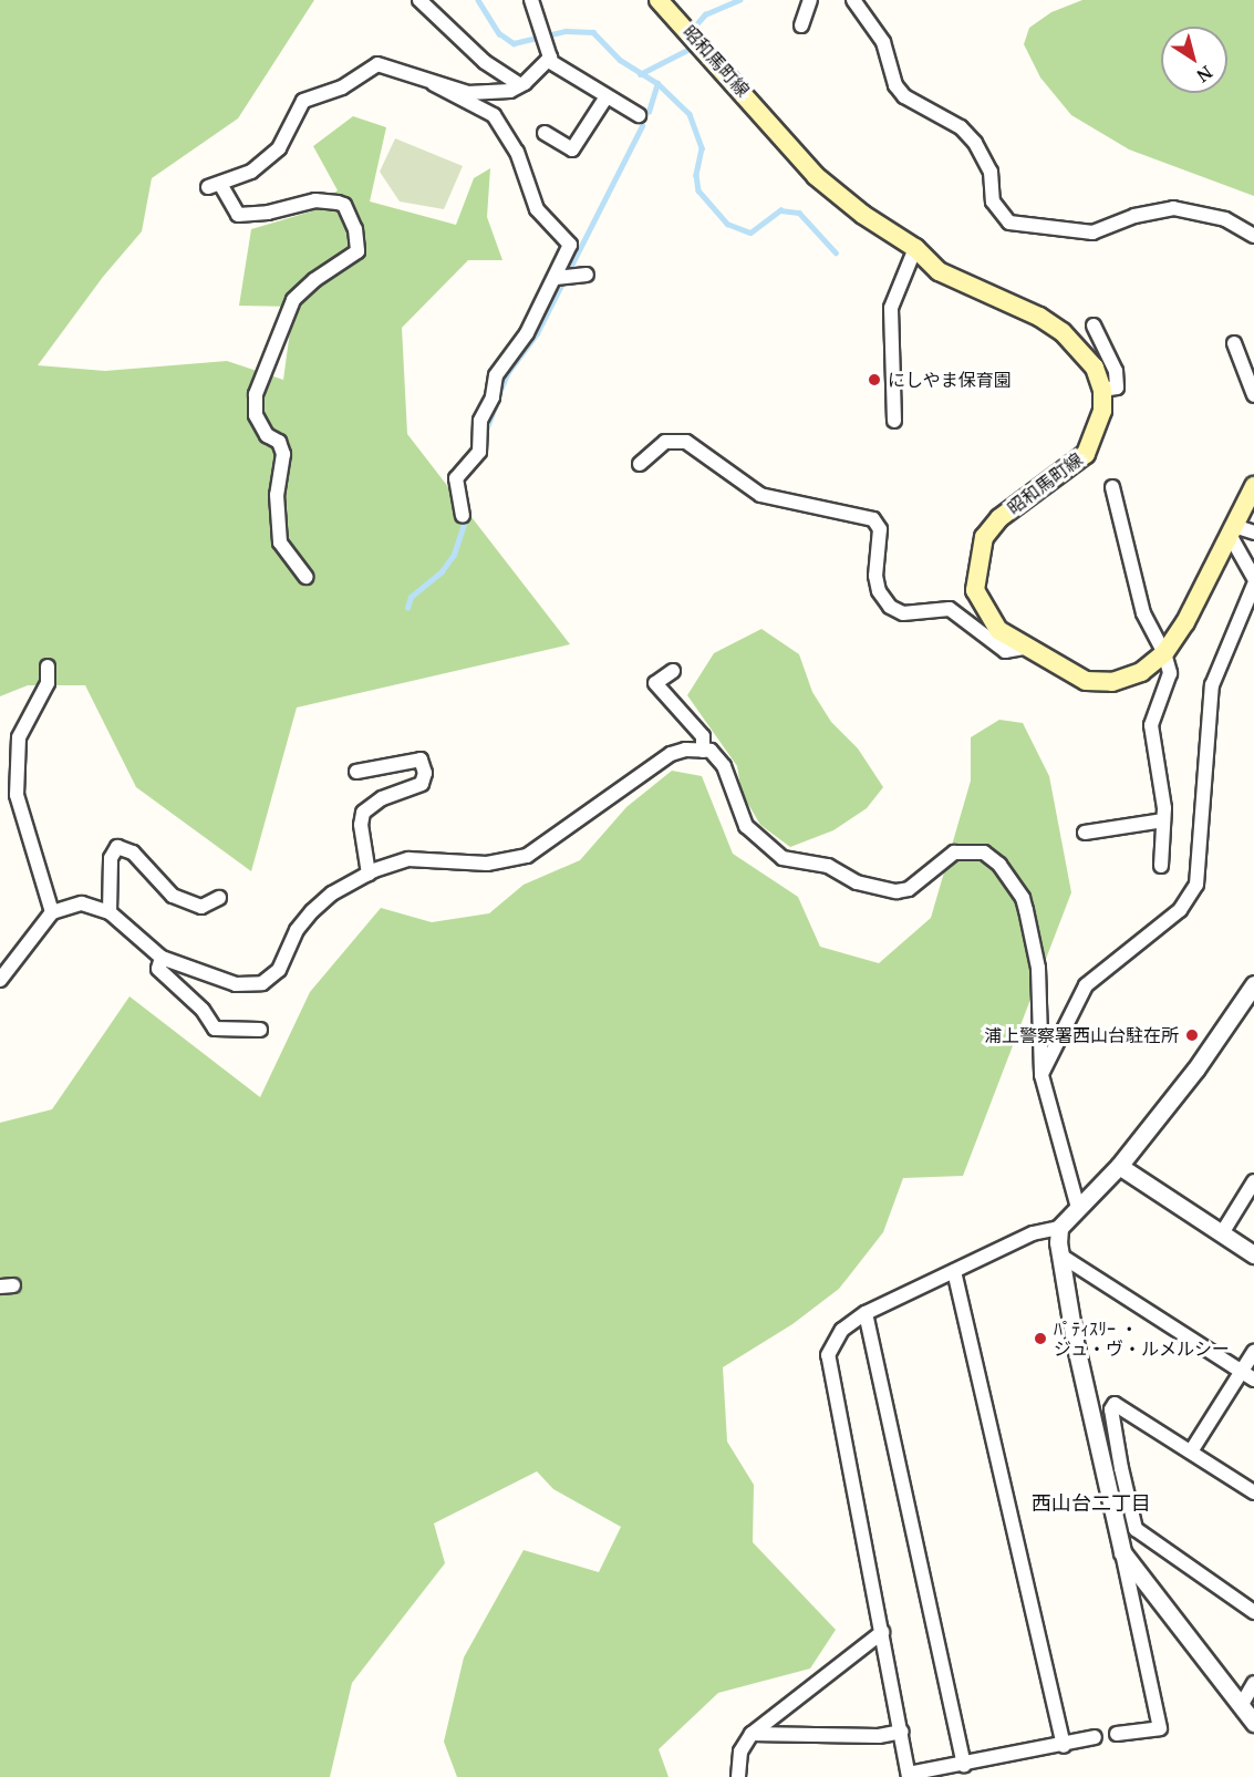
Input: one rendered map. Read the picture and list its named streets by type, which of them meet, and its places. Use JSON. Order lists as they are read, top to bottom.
{
  "streets": {
    "main road": ["昭和馬町線"]
  },
  "districts": ["西山台二丁目"],
  "places": ["にしやま保育園", "浦上警察署西山台駐在所", "ﾊﾟﾃｨｽﾘｰ ・ ジュ・ヴ・ルメルシー"],
  "north": "bottom right"
}
